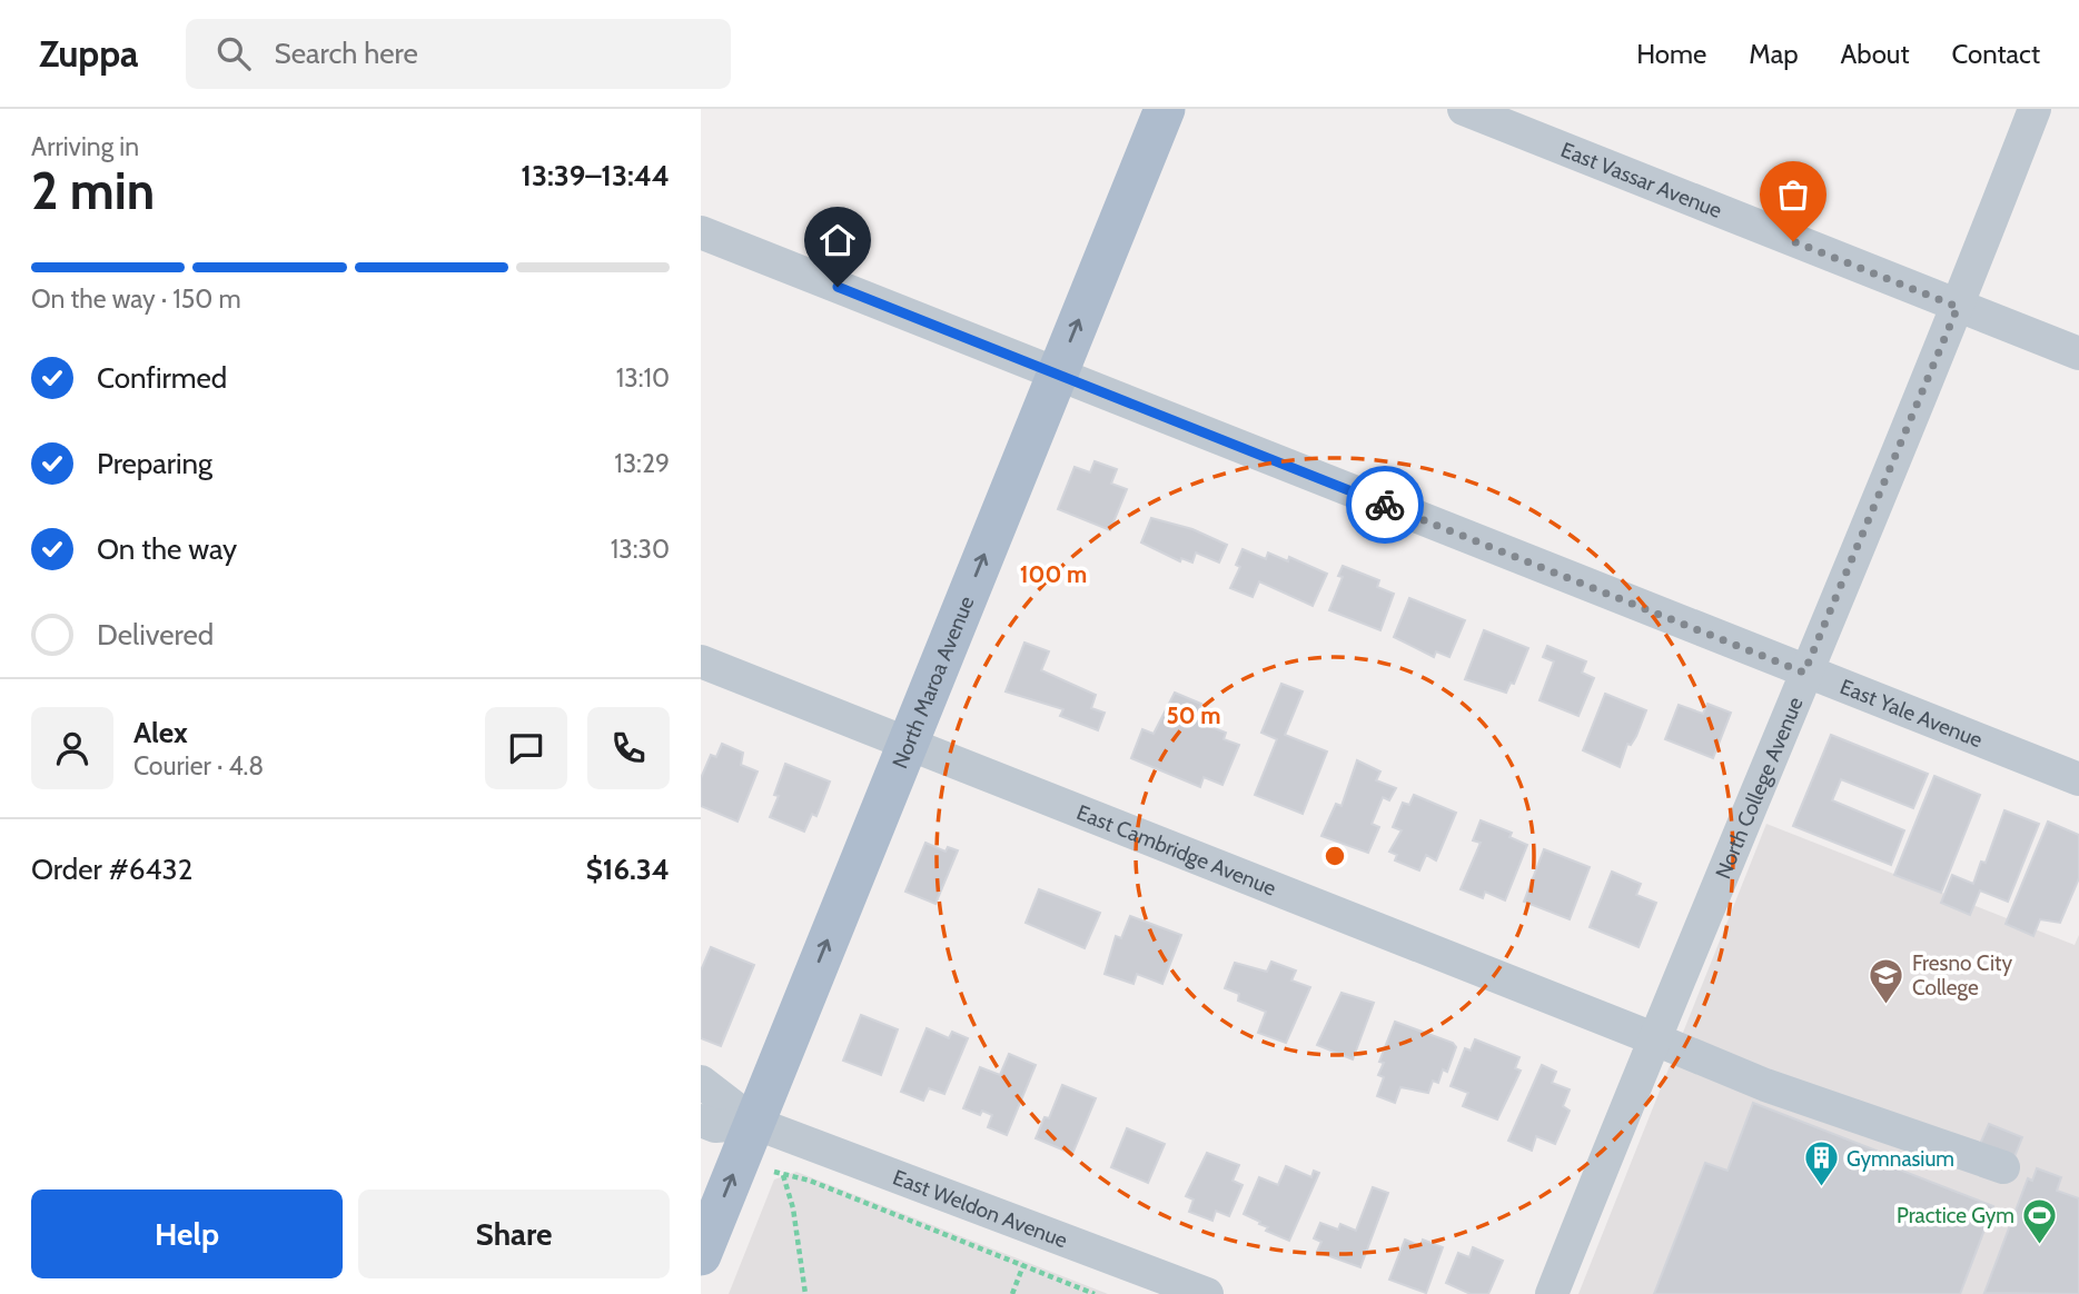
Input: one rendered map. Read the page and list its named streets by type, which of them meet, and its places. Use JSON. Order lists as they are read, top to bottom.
{
  "streets": {
    "main road": ["North Maroa Avenue"],
    "street": [
      "East Vassar Avenue",
      "East Yale Avenue",
      "North College Avenue",
      "East Cambridge Avenue",
      "East Weldon Avenue"
    ]
  },
  "crossings": [
    ["East Vassar Avenue", "North College Avenue"],
    ["North Maroa Avenue", "East Yale Avenue"],
    ["North Maroa Avenue", "East Cambridge Avenue"],
    ["North Maroa Avenue", "East Weldon Avenue"],
    ["East Yale Avenue", "North College Avenue"],
    ["North College Avenue", "East Cambridge Avenue"]
  ],
  "one_way": ["North Maroa Avenue"],
  "places": {
    "school or university": ["Fresno City College"],
    "building": ["Gymnasium"],
    "sports": ["Practice Gym"]
  },
  "page": {
    "header": "Zuppa",
    "search": "Search here",
    "nav": [
      "Home",
      "Map",
      "About",
      "Contact"
    ],
    "heading": ["2 min", "Arriving in", "13:39–13:44"],
    "panel": [
      "Alex",
      "Courier · 4.8",
      "Order #6432",
      "$16.34"
    ],
    "bar": "On the way · 150 m",
    "list": [
      ["Confirmed", "13:10"],
      ["Preparing", "13:29"],
      ["On the way", "13:30"],
      "Delivered"
    ],
    "buttons": ["Help", "Share"]
  },
  "rings": ["100 m", "50 m"]
}
